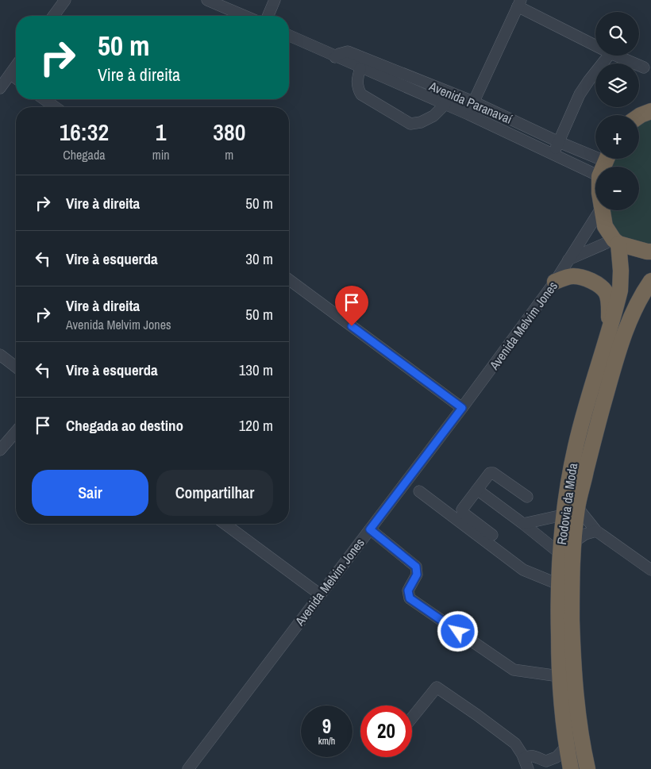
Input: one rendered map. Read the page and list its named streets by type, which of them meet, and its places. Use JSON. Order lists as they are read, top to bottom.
{
  "streets": {
    "highway": ["Rodovia da Moda"],
    "street": ["Avenida Paranavaí", "Avenida Melvim Jones"]
  },
  "page": {
    "map_buttons": ["+", "−"],
    "turn": ["50 m", "Vire à direita"],
    "eta": [
      "16:32",
      "Chegada",
      "1",
      "min",
      "380",
      "m"
    ],
    "list": [
      {
        "name": "Vire à direita",
        "value": "50 m"
      },
      {
        "name": "Vire à esquerda",
        "value": "30 m"
      },
      {
        "name": "Vire à direita",
        "note": "Avenida Melvim Jones",
        "value": "50 m"
      },
      {
        "name": "Vire à esquerda",
        "value": "130 m"
      },
      {
        "name": "Chegada ao destino",
        "value": "120 m"
      }
    ],
    "buttons": ["Sair", "Compartilhar"],
    "speed": "9 km/h",
    "limit": "20"
  }
}
